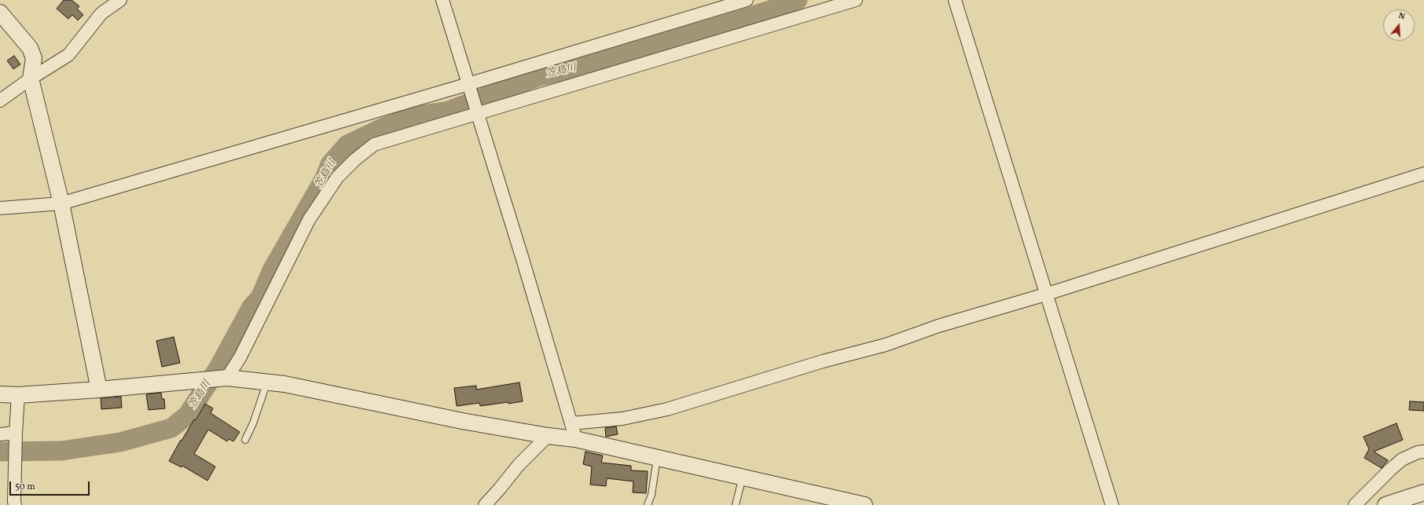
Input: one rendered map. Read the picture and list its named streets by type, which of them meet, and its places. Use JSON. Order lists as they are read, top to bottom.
{
  "water": ["笠島川"],
  "scale_bar": "50 m",
  "north": "top"
}
